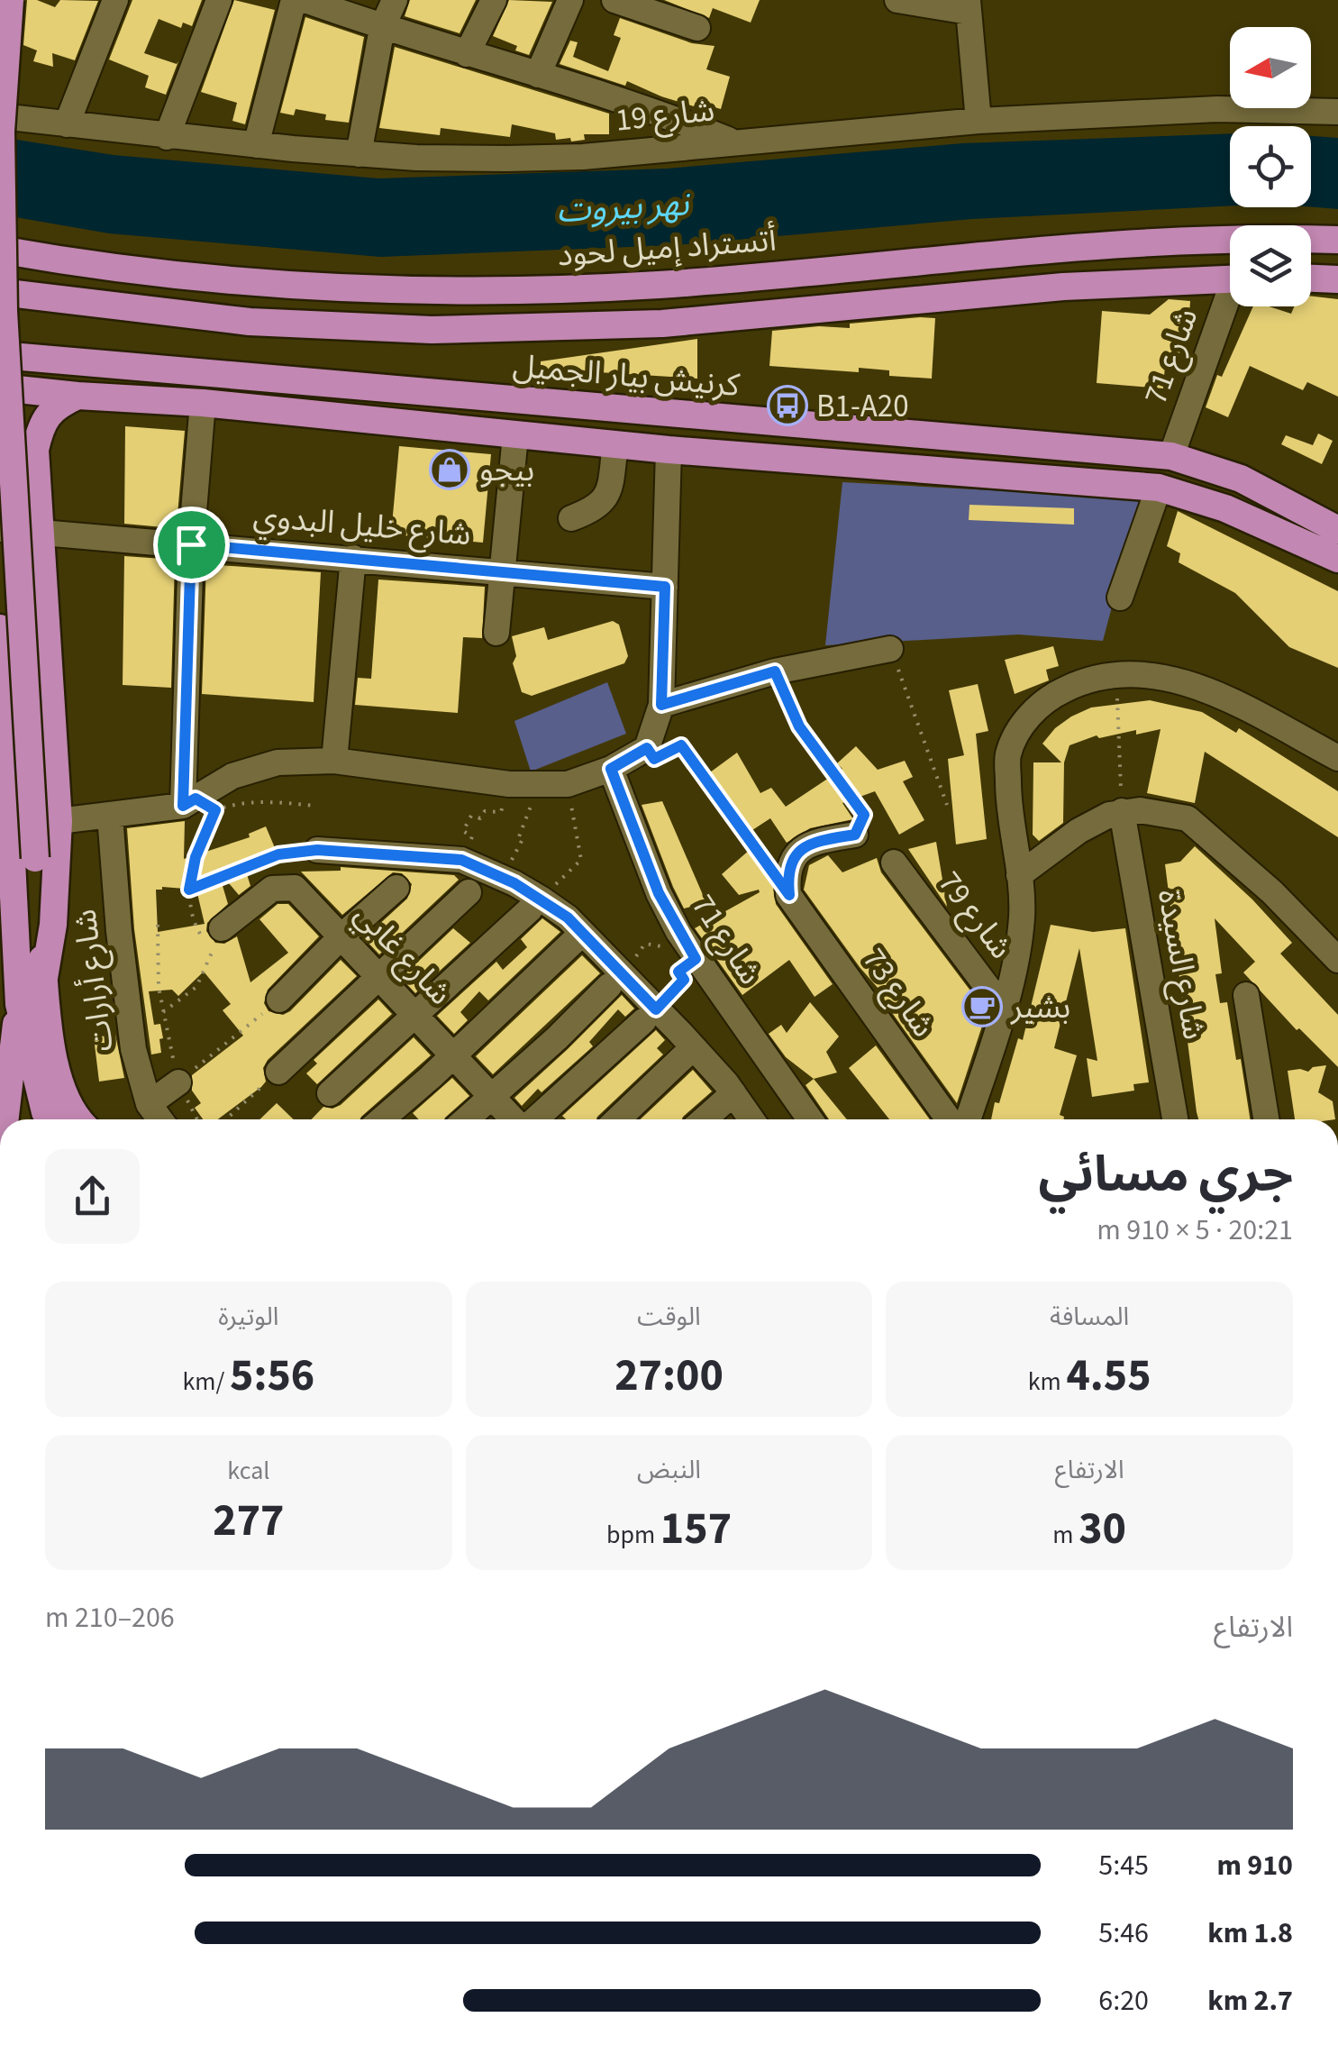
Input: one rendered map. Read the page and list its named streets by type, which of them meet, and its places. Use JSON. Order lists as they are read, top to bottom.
{
  "streets": {
    "highway": ["أتستراد إميل لحود", "كرنيش بيار الجميل"],
    "street": [
      "شارع 19",
      "شارع 71",
      "شارع خليل البدوي",
      "شارع 79",
      "شارع غابي",
      "شارع السيدة",
      "شارع أرارات",
      "شارع 73"
    ]
  },
  "crossings": [
    ["شارع 71", "كرنيش بيار الجميل"]
  ],
  "water": ["نهر بيروت"],
  "places": {
    "bus stop": ["B1-A20"],
    "shop": ["بيجو"],
    "cafe": ["بشير"]
  },
  "north": "left",
  "page": {
    "heading": ["جري مسائي", "20:21 · 5 × 910 m"],
    "stats": [
      ["المسافة", "4.55 km"],
      ["الوقت", "27:00"],
      ["الوتيرة", "5:56 /km"],
      ["الارتفاع", "30 m"],
      ["النبض", "157 bpm"],
      ["kcal", "277"]
    ],
    "chart": ["الارتفاع", "206–210 m"],
    "list": [
      {
        "name": "910 m",
        "note": "5:45"
      },
      {
        "name": "1.8 km",
        "note": "5:46"
      },
      {
        "name": "2.7 km",
        "note": "6:20"
      }
    ]
  }
}
